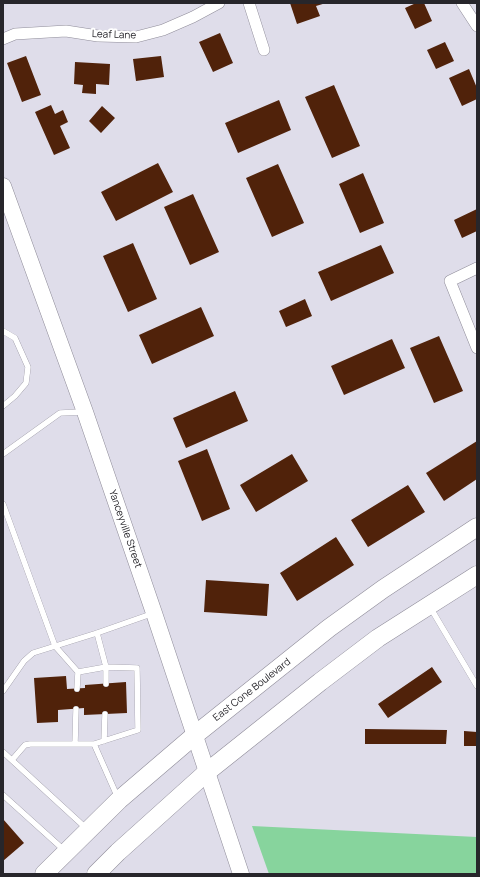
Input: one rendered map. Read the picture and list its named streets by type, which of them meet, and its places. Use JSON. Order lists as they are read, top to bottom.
{
  "streets": {
    "main road": ["Yanceyville Street", "East Cone Boulevard"],
    "street": ["Leaf Lane"]
  },
  "crossings": [
    ["Yanceyville Street", "East Cone Boulevard"]
  ]
}
